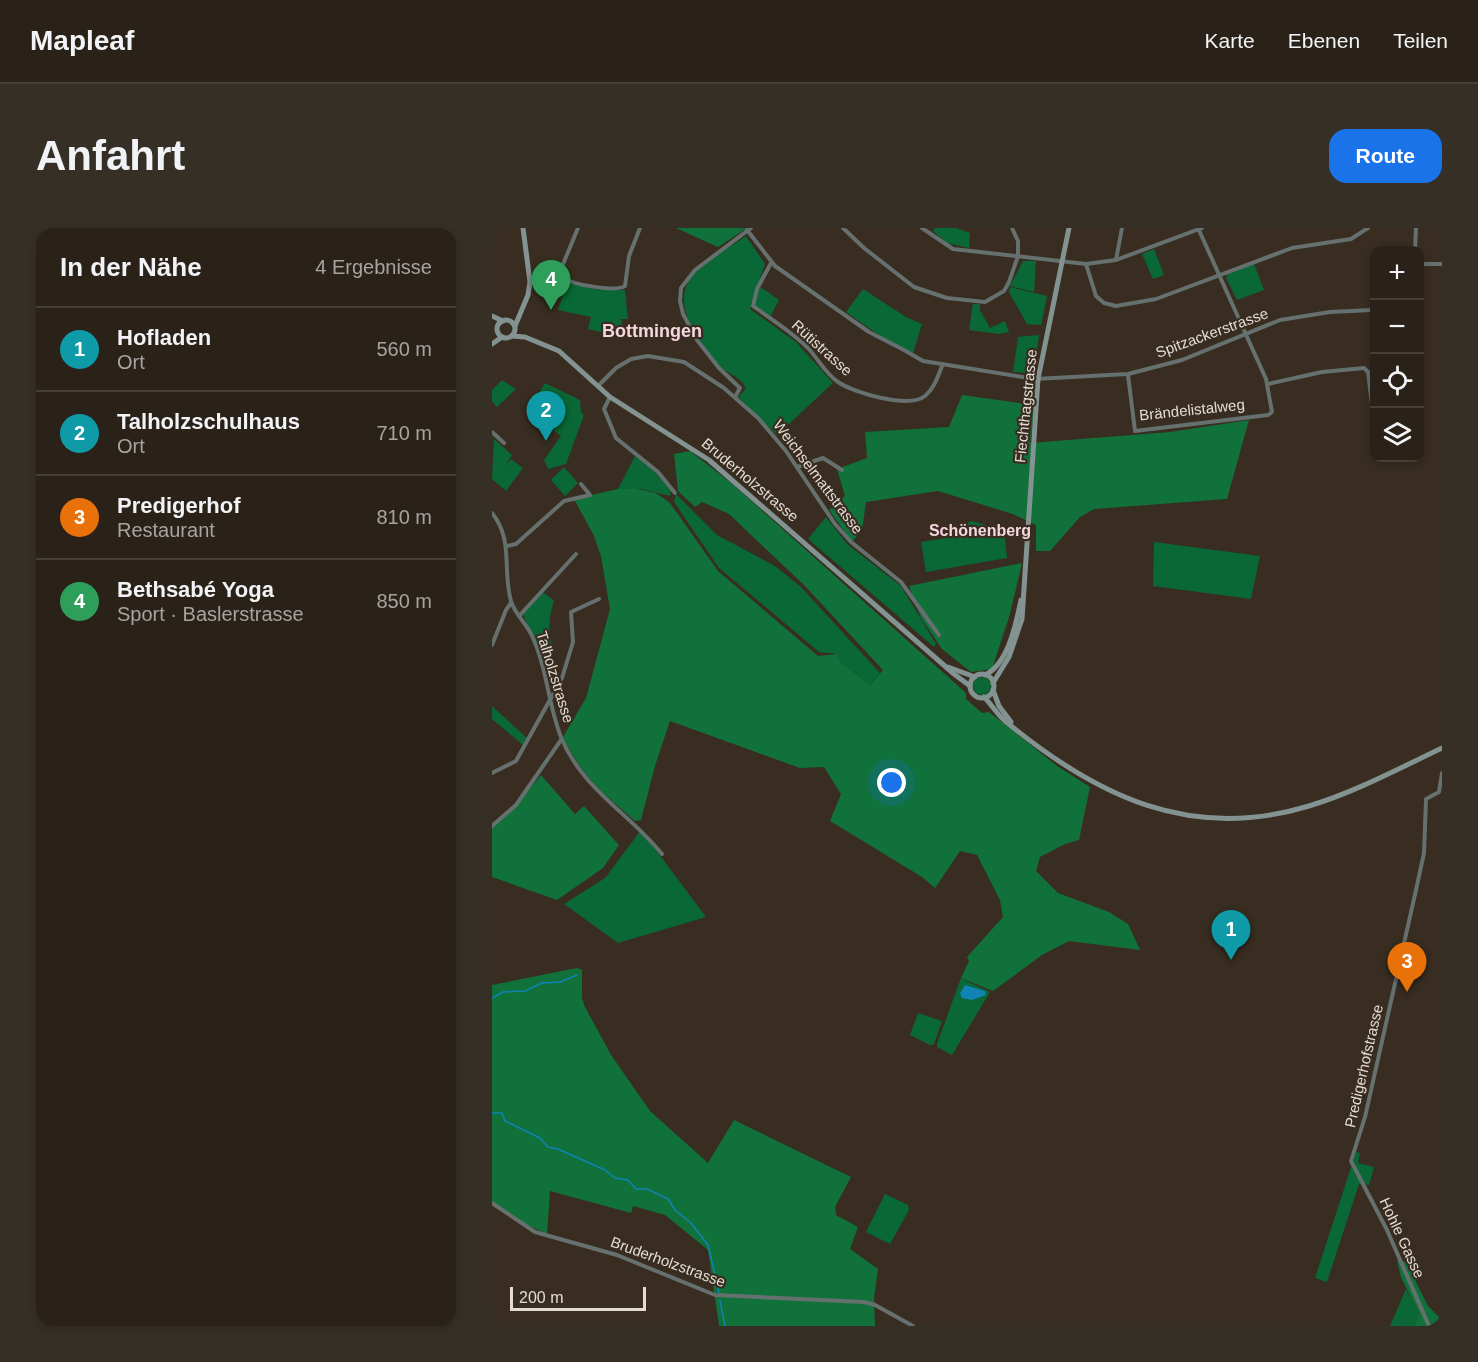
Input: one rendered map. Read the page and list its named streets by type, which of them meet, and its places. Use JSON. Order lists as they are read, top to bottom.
{
  "streets": {
    "main road": ["Fiechthagstrasse", "Bruderholzstrasse"],
    "street": [
      "Spitzackerstrasse",
      "Rütistrasse",
      "Brändelistalweg",
      "Weichselmattstrasse",
      "Talholzstrasse",
      "Predigerhofstrasse",
      "Hohle Gasse"
    ]
  },
  "crossings": [
    ["Spitzackerstrasse", "Rütistrasse"],
    ["Spitzackerstrasse", "Fiechthagstrasse"],
    ["Spitzackerstrasse", "Brändelistalweg"],
    ["Fiechthagstrasse", "Bruderholzstrasse"],
    ["Weichselmattstrasse", "Bruderholzstrasse"],
    ["Predigerhofstrasse", "Hohle Gasse"]
  ],
  "districts": ["Bottmingen", "Schönenberg"],
  "scale_bar": "200 m",
  "page": {
    "header": "Mapleaf",
    "nav": ["Karte", "Ebenen", "Teilen"],
    "buttons": "Route",
    "title": "Anfahrt",
    "heading": ["In der Nähe", "4 Ergebnisse"],
    "map_buttons": ["+", "−"],
    "pins": [
      "4",
      "2",
      "1",
      "3"
    ],
    "list": [
      {
        "mark": "1",
        "name": "Hofladen",
        "note": "Ort",
        "value": "560 m"
      },
      {
        "mark": "2",
        "name": "Talholzschulhaus",
        "note": "Ort",
        "value": "710 m"
      },
      {
        "mark": "3",
        "name": "Predigerhof",
        "note": "Restaurant",
        "value": "810 m"
      },
      {
        "mark": "4",
        "name": "Bethsabé Yoga",
        "note": "Sport · Baslerstrasse",
        "value": "850 m"
      }
    ],
    "scale": "200 m"
  }
}
